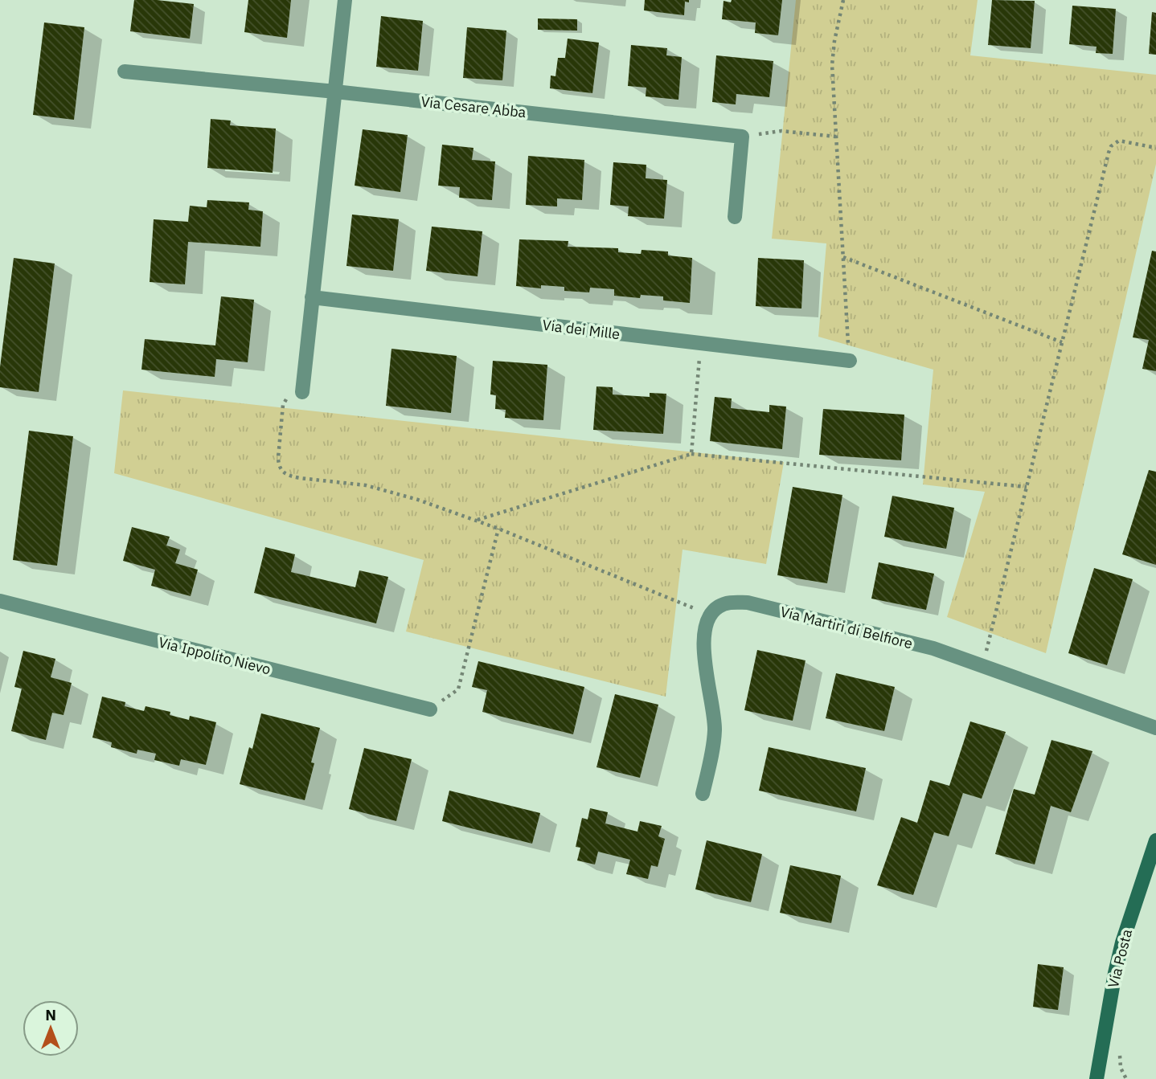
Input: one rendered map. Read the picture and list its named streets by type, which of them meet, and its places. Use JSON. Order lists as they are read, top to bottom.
{
  "streets": {
    "street": [
      "Via Cesare Abba",
      "Via dei Mille",
      "Via Martiri di Belfiore",
      "Via Ippolito Nievo",
      "Via Posta"
    ]
  },
  "north": "top"
}
